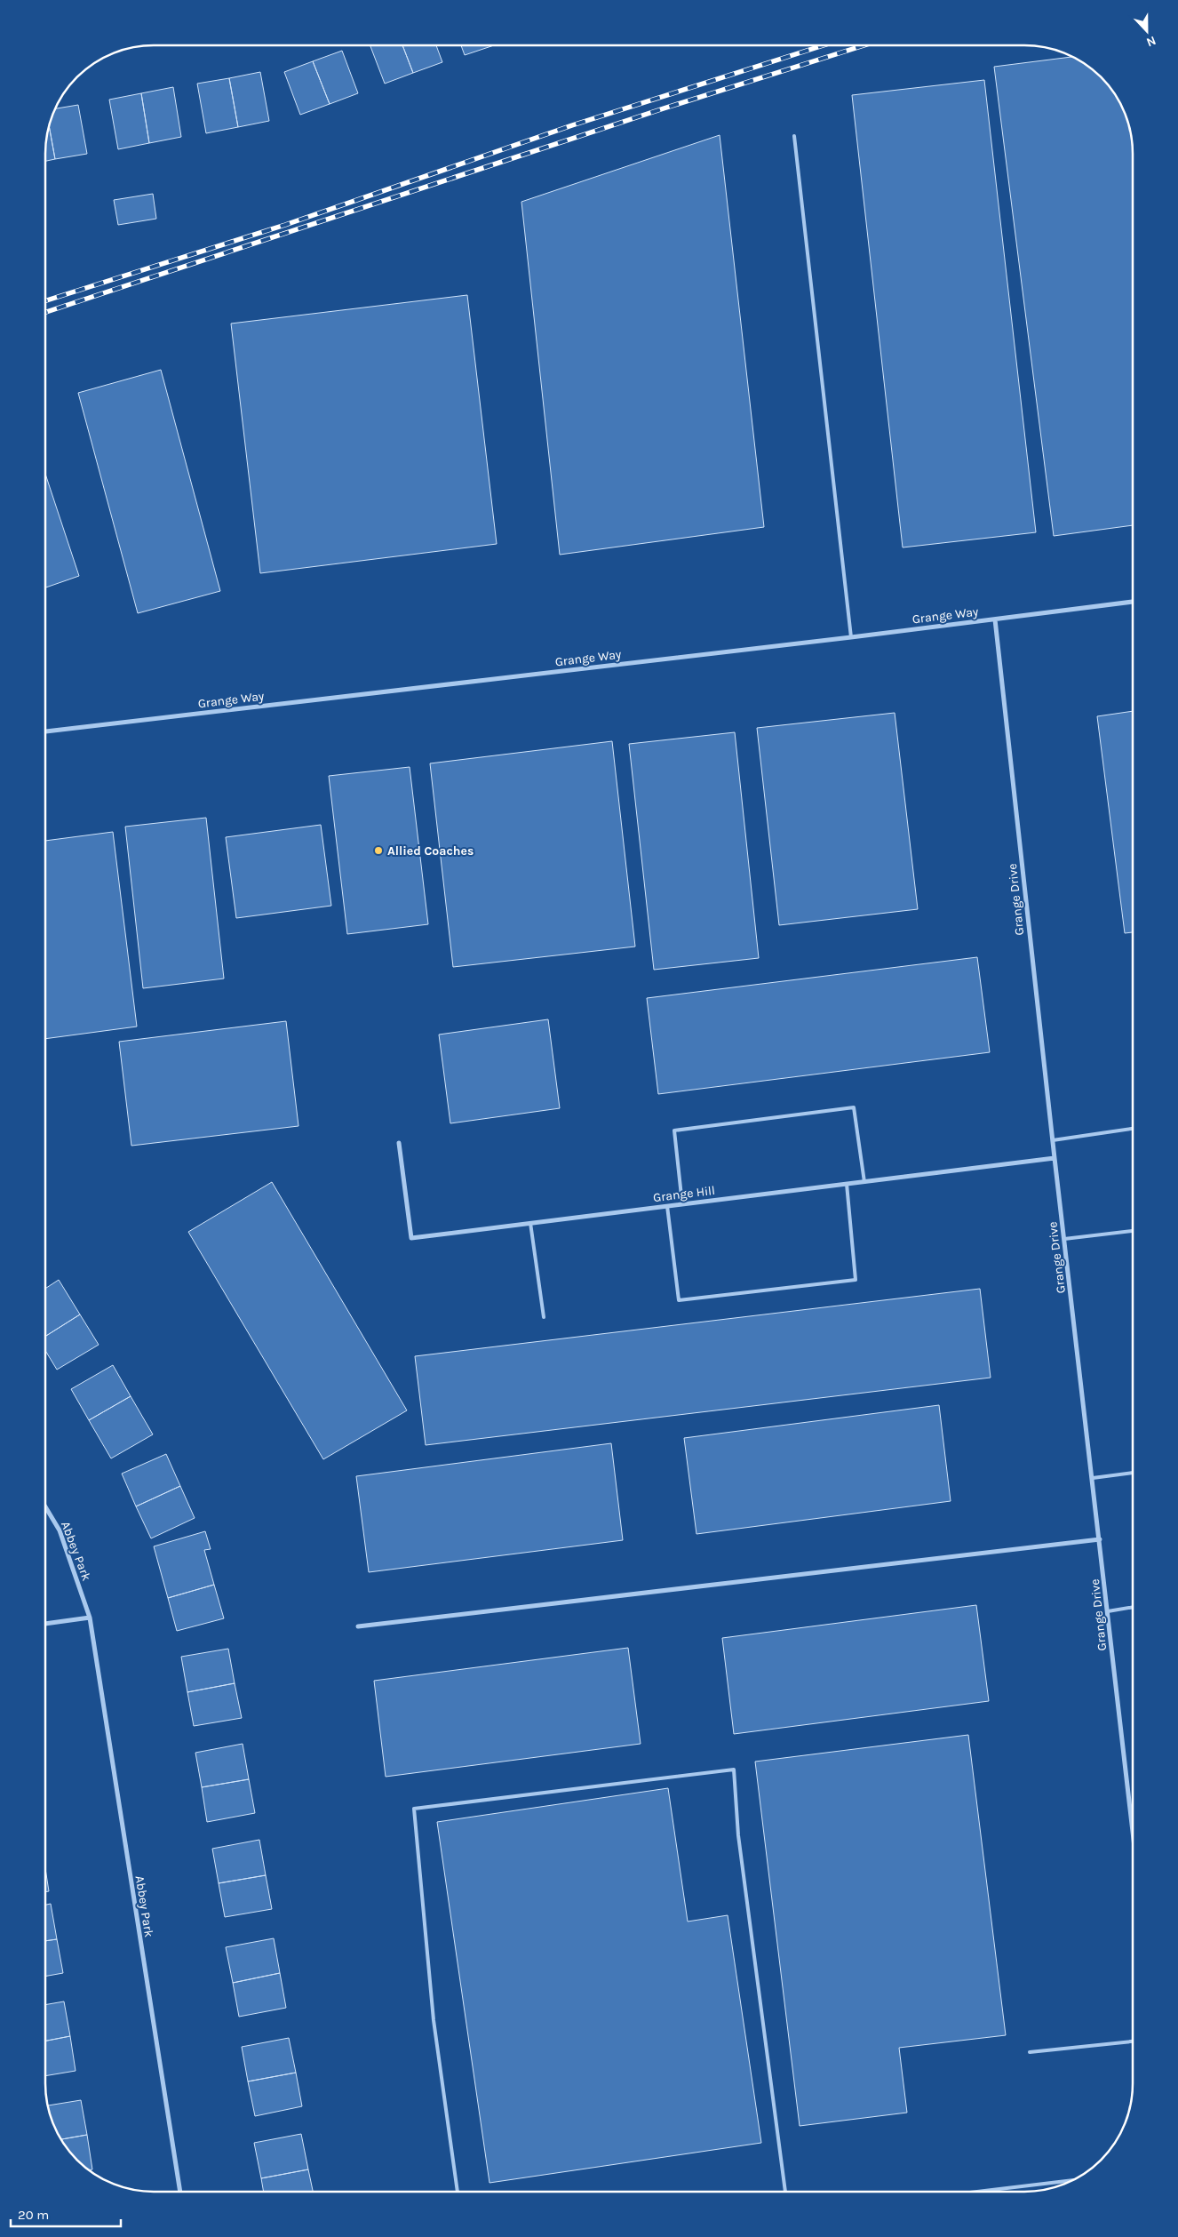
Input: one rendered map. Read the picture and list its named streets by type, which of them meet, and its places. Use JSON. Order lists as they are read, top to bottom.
{
  "streets": {
    "street": [
      "Grange Way",
      "Grange Drive",
      "Grange Hill",
      "Abbey Park"
    ]
  },
  "crossings": [
    ["Grange Way", "Grange Drive"],
    ["Grange Drive", "Grange Hill"]
  ],
  "places": ["Allied Coaches"],
  "scale_bar": "20 m",
  "north": "bottom"
}
